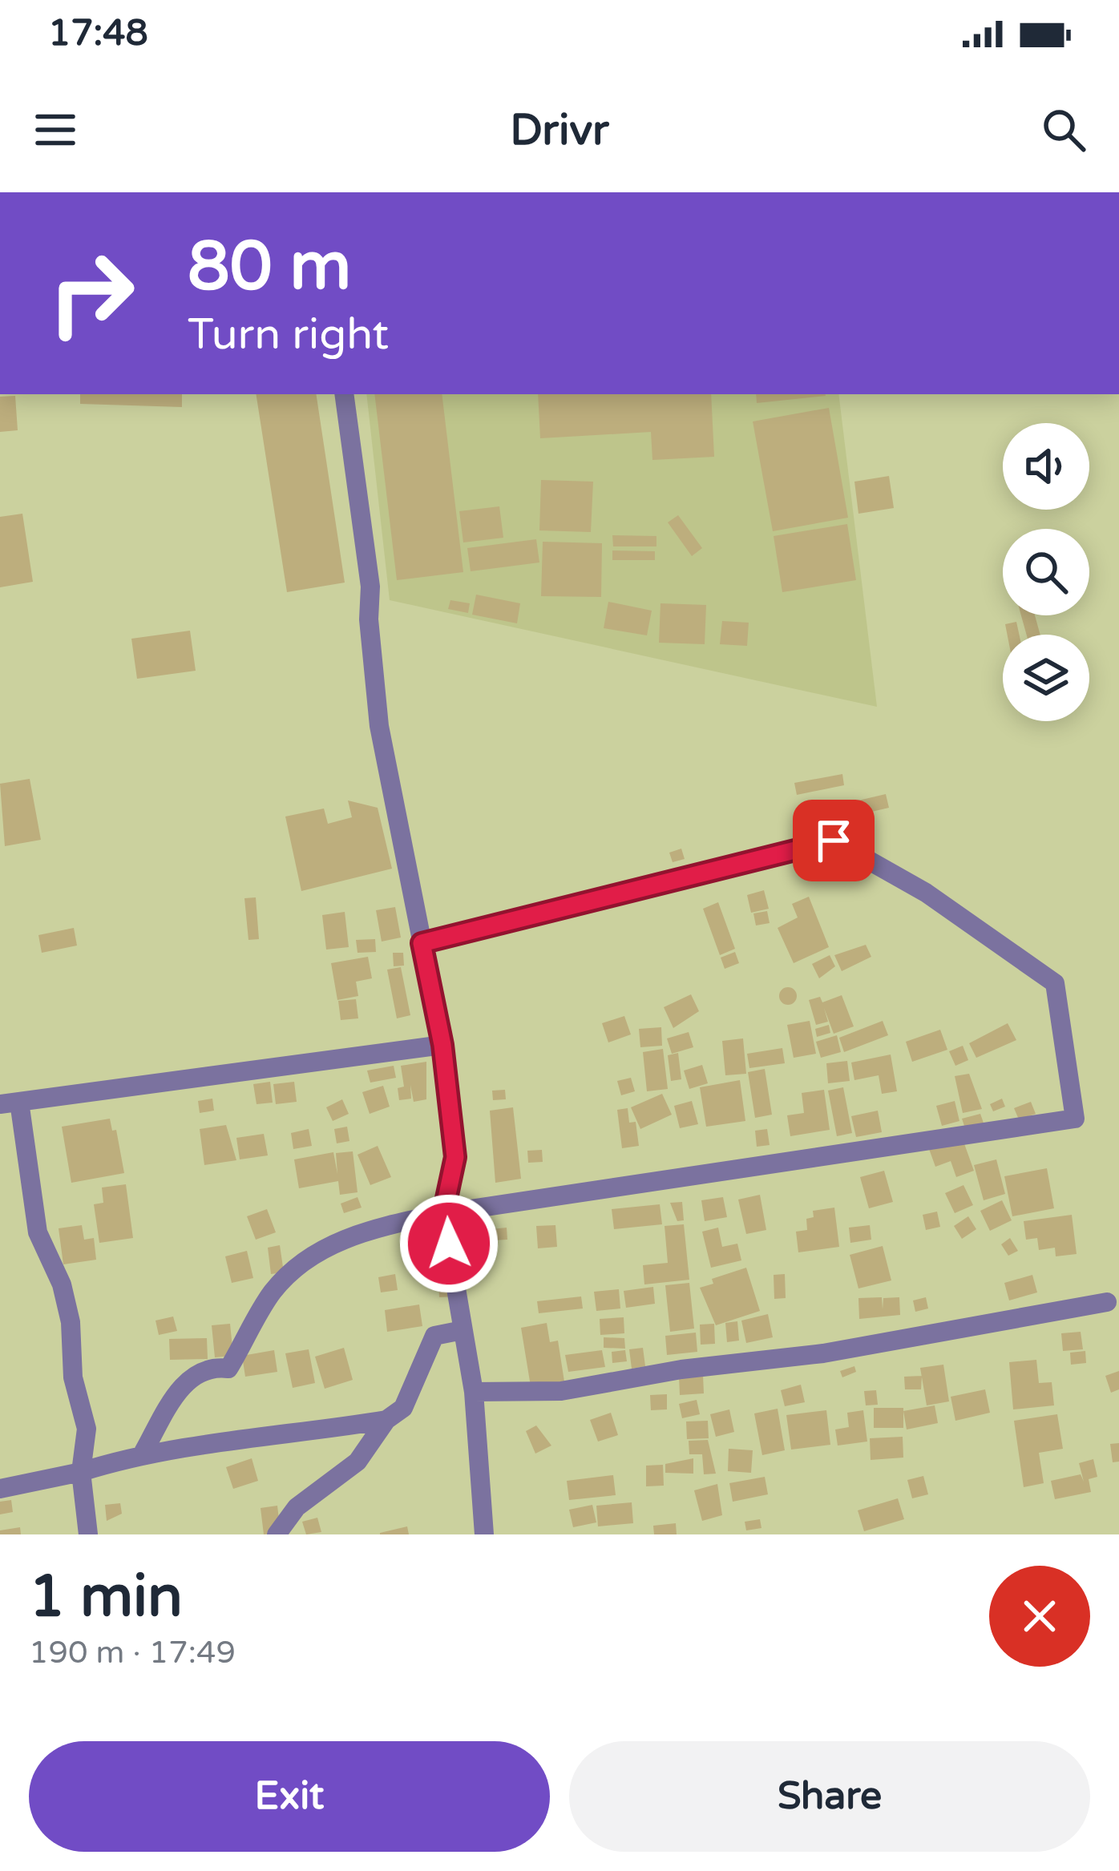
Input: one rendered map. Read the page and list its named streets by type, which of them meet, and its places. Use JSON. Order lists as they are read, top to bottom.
{
  "page": {
    "status": "17:48",
    "header": "Drivr",
    "turn": ["80 m", "Turn right"],
    "heading": ["1 min", "190 m · 17:49"],
    "buttons": ["Exit", "Share"]
  }
}
